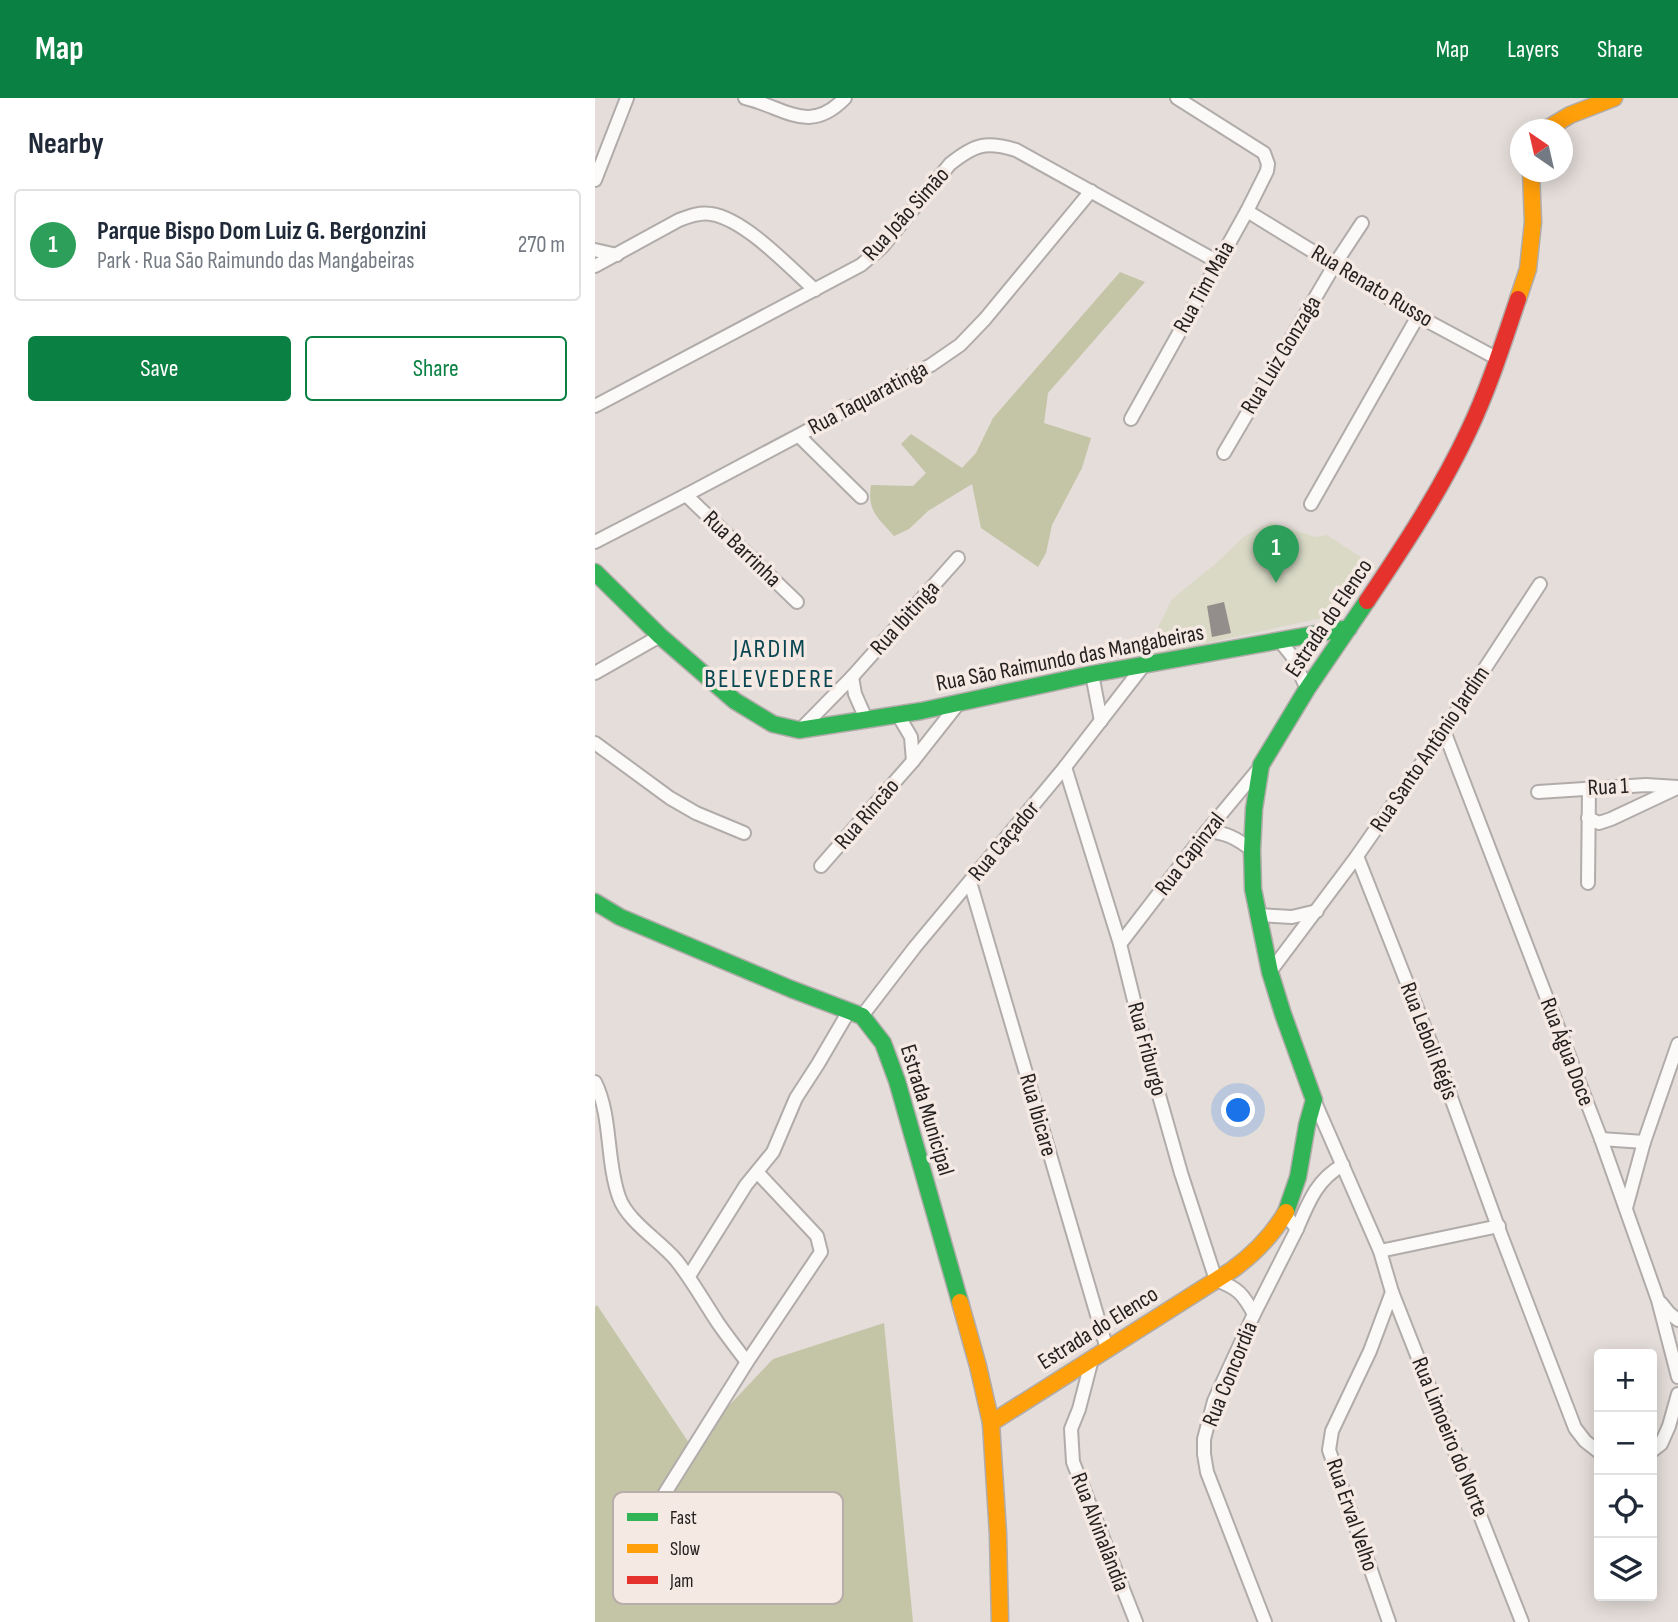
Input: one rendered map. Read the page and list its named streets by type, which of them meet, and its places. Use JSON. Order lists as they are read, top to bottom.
{
  "streets": {
    "street": [
      "Rua João Simão",
      "Rua Renato Russo",
      "Rua Tim Maia",
      "Rua Luiz Gonzaga",
      "Rua Taquaratinga",
      "Rua Barrinha",
      "Rua Ibitinga",
      "Estrada do Elenco",
      "Rua São Raimundo das Mangabeiras",
      "Rua Santo Antônio Jardim",
      "Rua 1",
      "Rua Rincão",
      "Rua Caçador",
      "Rua Capinzal",
      "Rua Leboli Régis",
      "Rua Friburgo",
      "Rua Água Doce",
      "Estrada Municipal",
      "Rua Ibicare",
      "Rua Concordia",
      "Rua Limoeiro do Norte",
      "Rua Erval Velho",
      "Rua Alvinalândia"
    ]
  },
  "crossings": [
    ["Rua João Simão", "Rua Tim Maia"],
    ["Rua João Simão", "Rua Taquaratinga"],
    ["Rua Renato Russo", "Rua Tim Maia"],
    ["Rua Renato Russo", "Rua Luiz Gonzaga"],
    ["Rua Renato Russo", "Estrada do Elenco"],
    ["Rua Taquaratinga", "Rua Barrinha"],
    ["Rua Ibitinga", "Rua São Raimundo das Mangabeiras"],
    ["Estrada do Elenco", "Rua São Raimundo das Mangabeiras"],
    ["Estrada do Elenco", "Rua Santo Antônio Jardim"],
    ["Estrada do Elenco", "Rua Capinzal"],
    ["Estrada do Elenco", "Rua Friburgo"],
    ["Estrada do Elenco", "Estrada Municipal"],
    ["Estrada do Elenco", "Rua Ibicare"],
    ["Estrada do Elenco", "Rua Limoeiro do Norte"],
    ["Estrada do Elenco", "Rua Alvinalândia"],
    ["Rua São Raimundo das Mangabeiras", "Rua Rincão"],
    ["Rua São Raimundo das Mangabeiras", "Rua Caçador"],
    ["Rua Santo Antônio Jardim", "Rua Leboli Régis"],
    ["Rua Santo Antônio Jardim", "Rua Água Doce"],
    ["Rua Caçador", "Rua Friburgo"],
    ["Rua Caçador", "Estrada Municipal"],
    ["Rua Caçador", "Rua Ibicare"],
    ["Rua Capinzal", "Rua Friburgo"],
    ["Rua Limoeiro do Norte", "Rua Erval Velho"]
  ],
  "districts": ["JARDIM BELEVEDERE"],
  "legend": ["Fast", "Slow", "Jam"],
  "north": "top left",
  "page": {
    "header": "Map",
    "nav": ["Map", "Layers", "Share"],
    "heading": "Nearby",
    "list": [
      {
        "mark": "1",
        "name": "Parque Bispo Dom Luiz G. Bergonzini",
        "note": "Park · Rua São Raimundo das Mangabeiras",
        "value": "270 m"
      }
    ],
    "buttons": ["Save", "Share"],
    "pins": "1",
    "map_buttons": ["+", "−"]
  }
}
